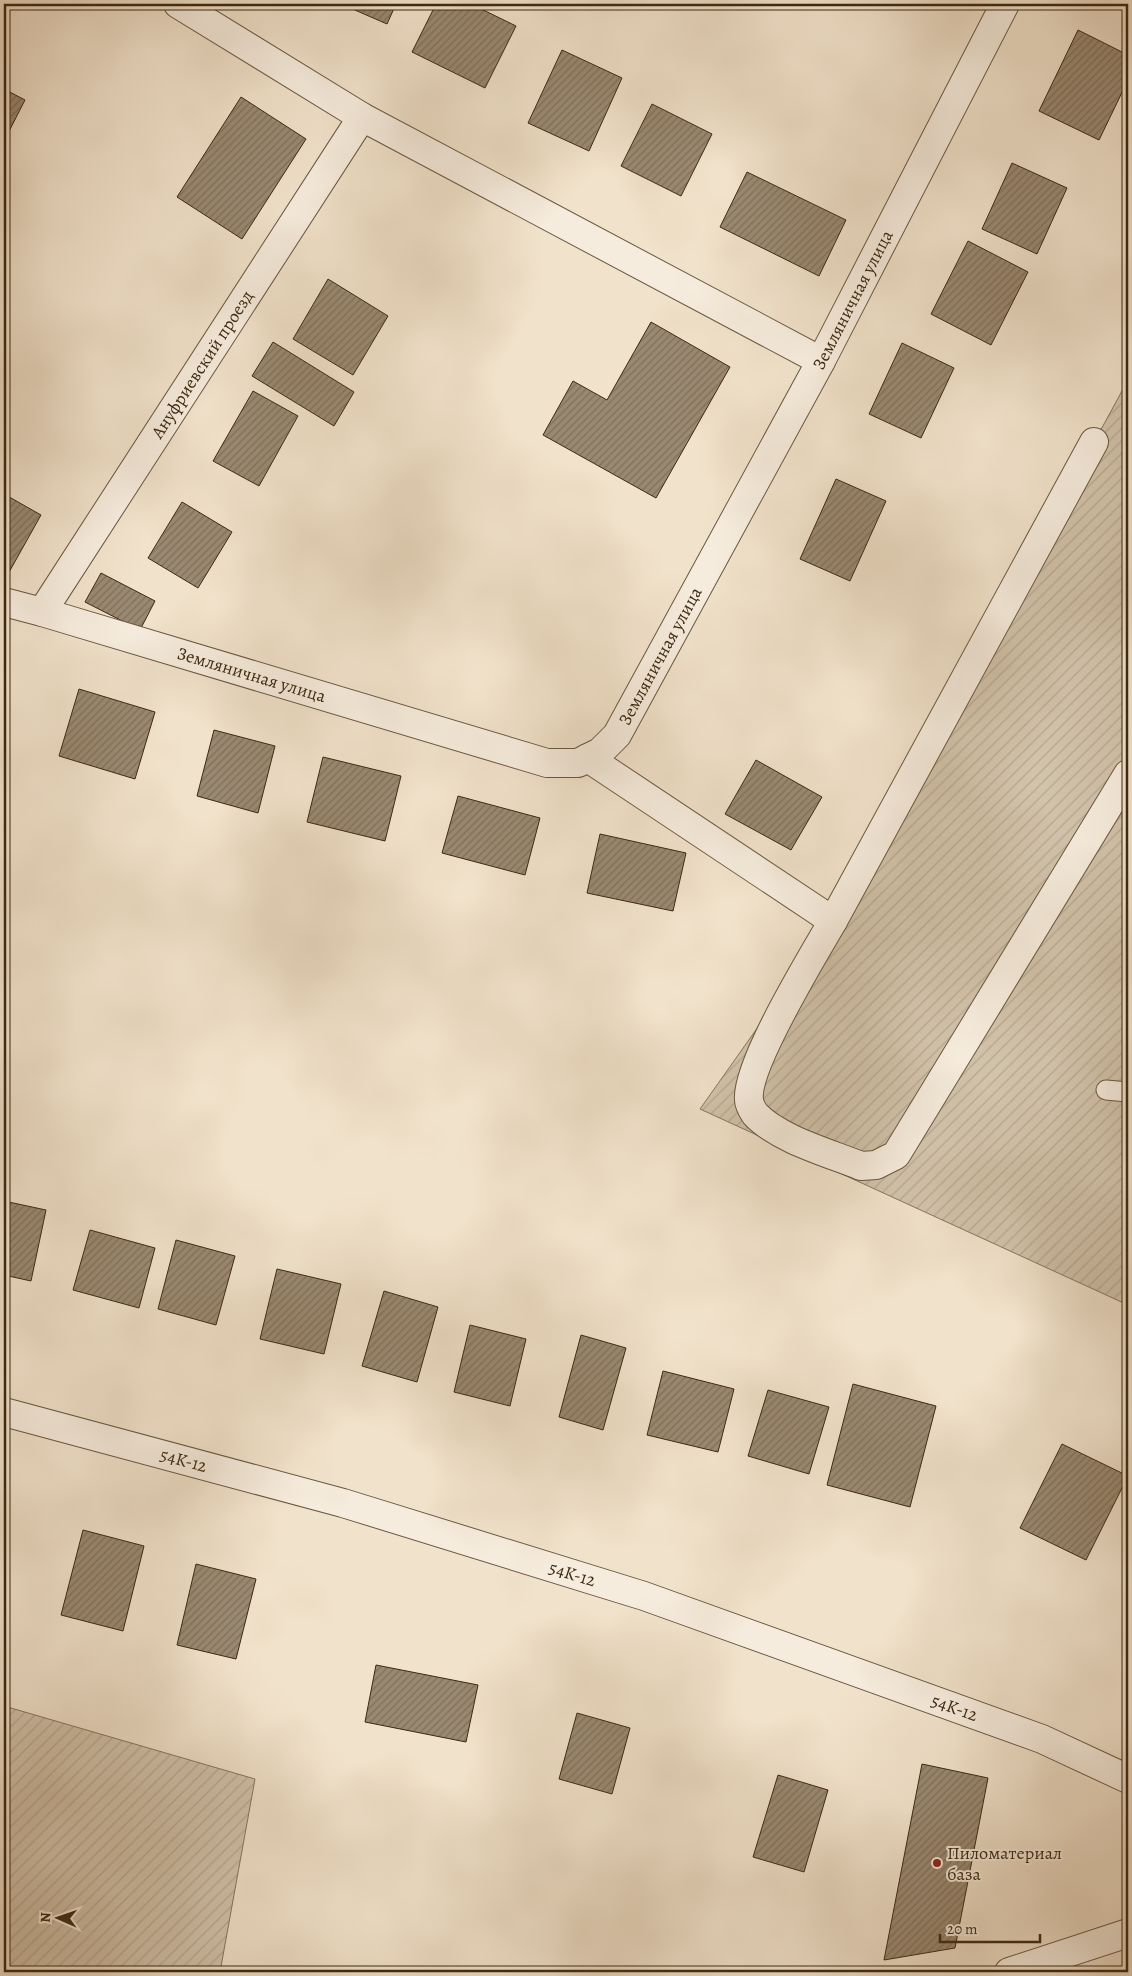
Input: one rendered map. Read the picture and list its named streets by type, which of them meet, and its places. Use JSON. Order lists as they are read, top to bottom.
{
  "streets": {
    "street": ["Земляничная улица", "Ануфриевский проезд", "54K-12"]
  },
  "crossings": [
    ["Земляничная улица", "Ануфриевский проезд"]
  ],
  "places": ["Пиломатериал база"],
  "scale_bar": "20 m",
  "north": "left"
}
